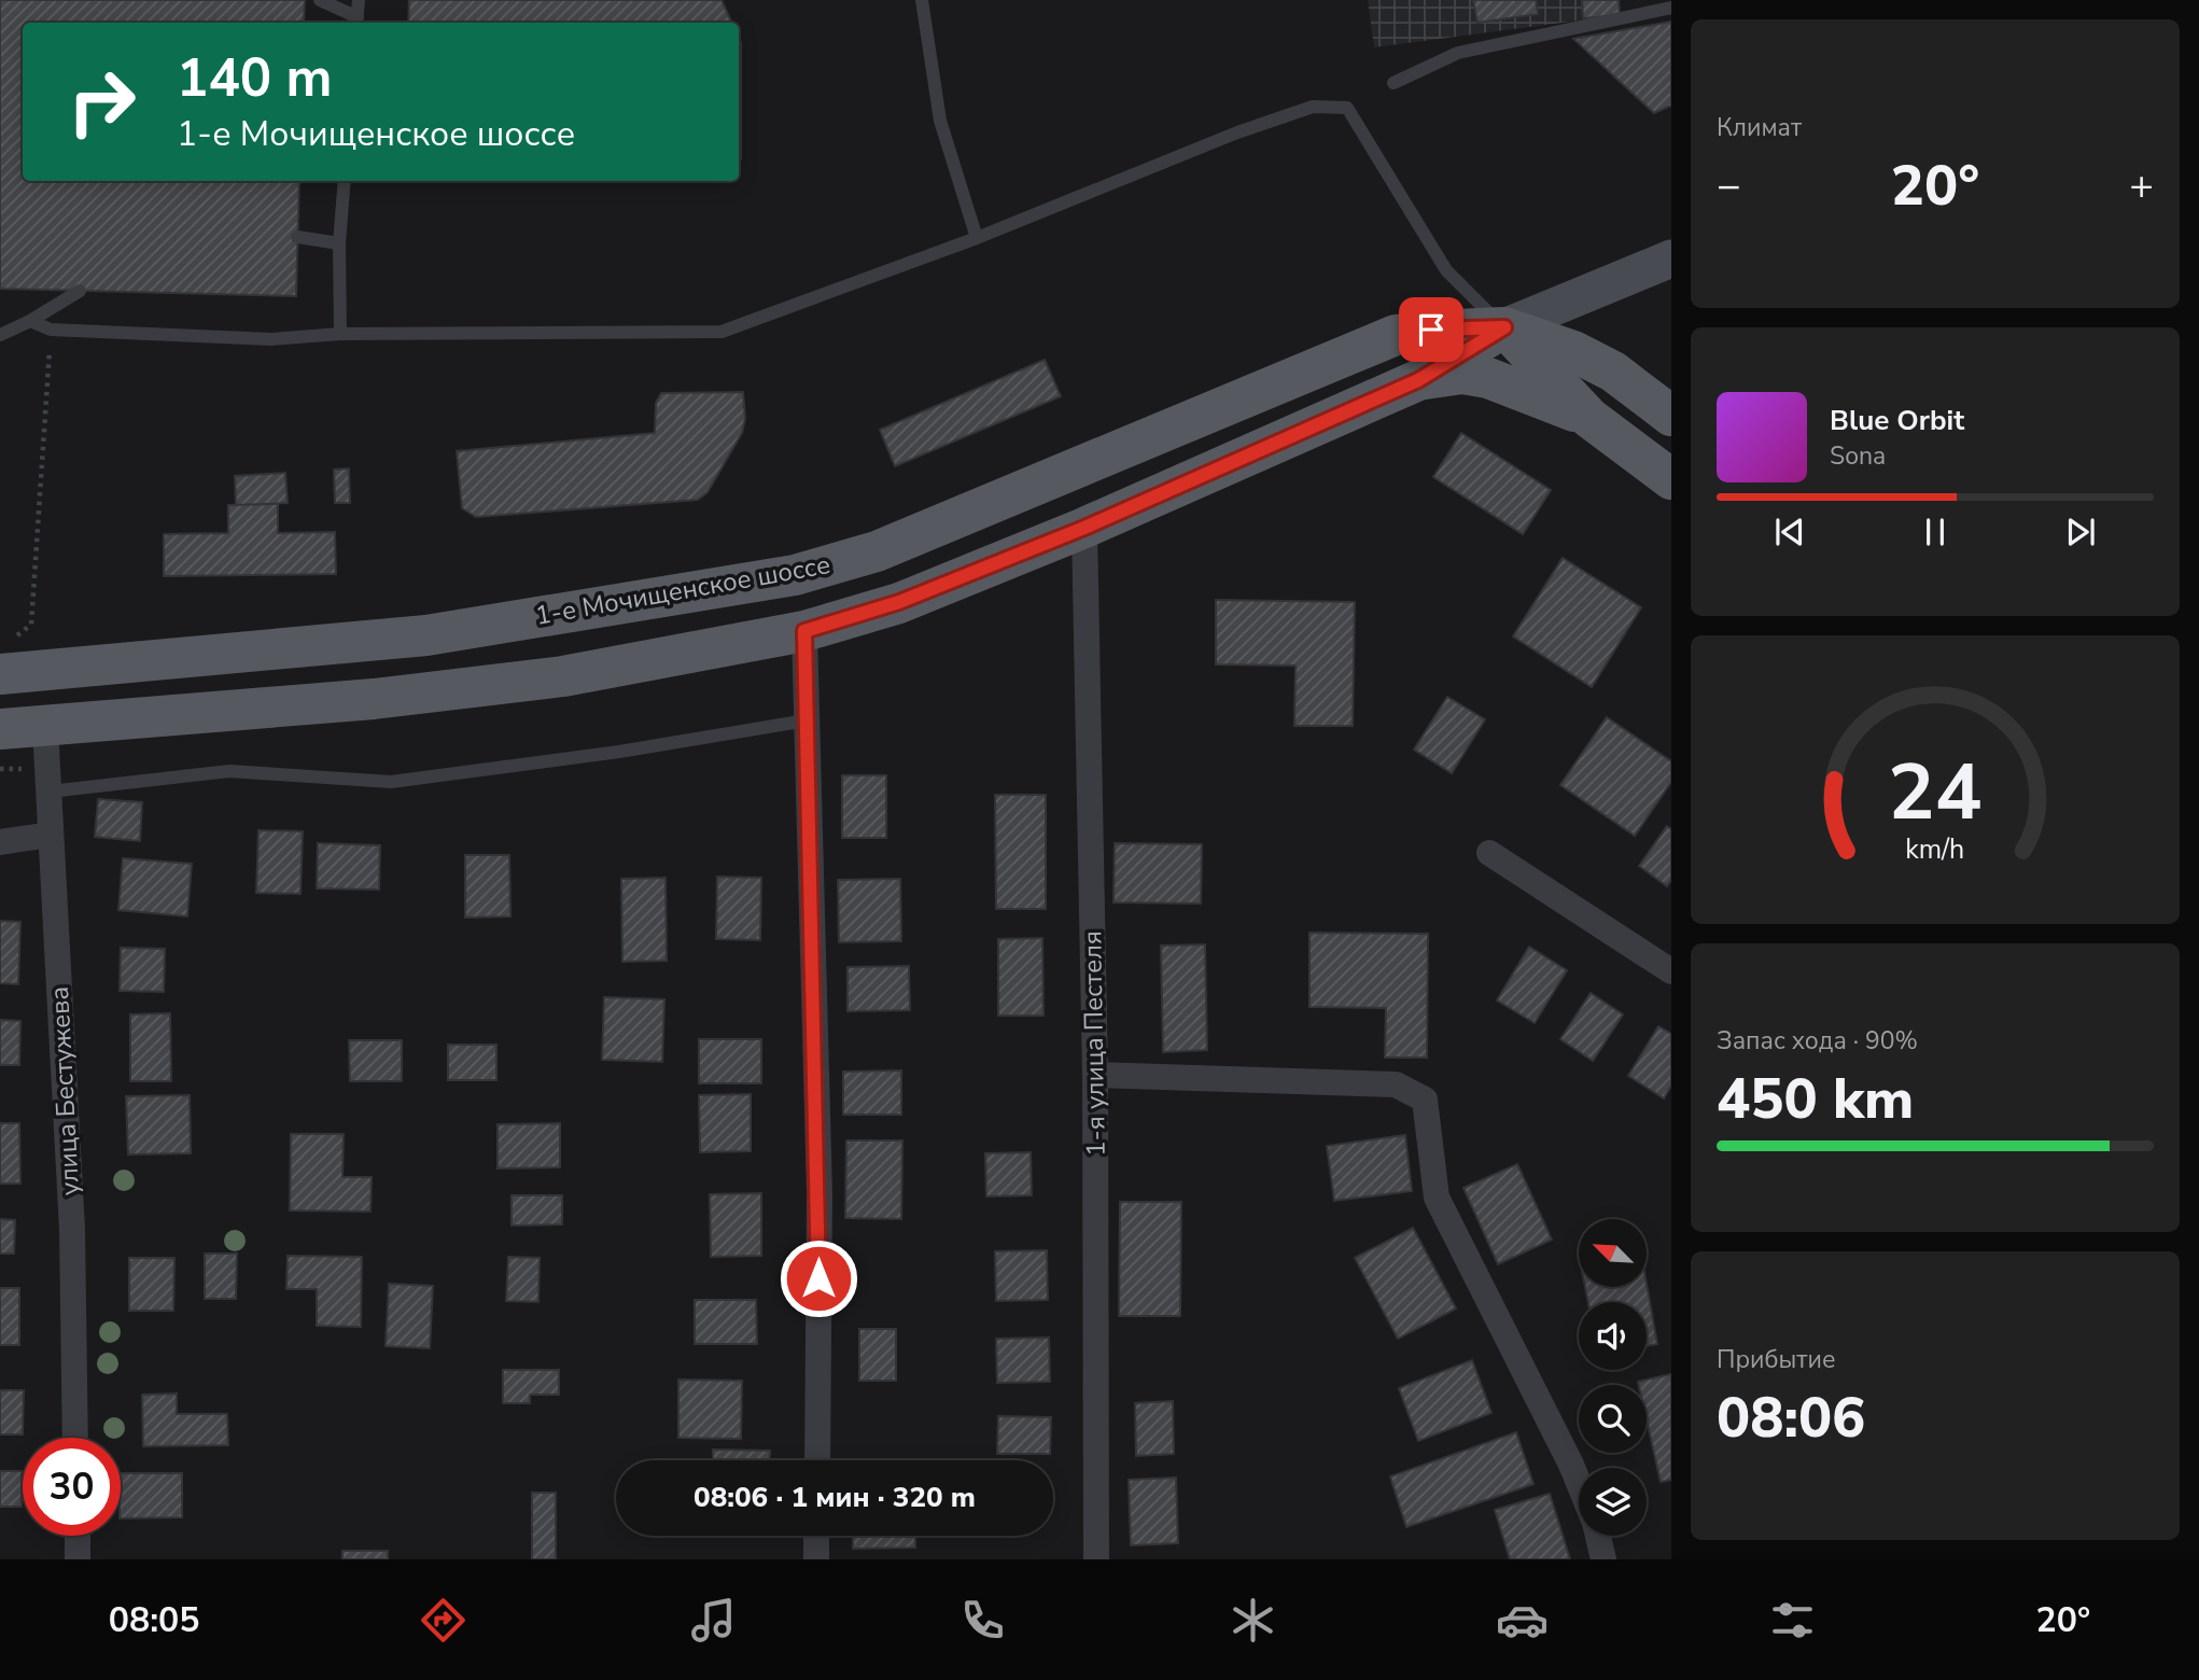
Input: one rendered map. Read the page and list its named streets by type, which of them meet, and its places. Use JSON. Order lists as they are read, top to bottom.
{
  "streets": {
    "main road": ["1-е Мочищенское шоссе"],
    "street": ["1-я улица Пестеля", "улица Бестужева"]
  },
  "north": "top left",
  "page": {
    "tile": [
      "Климат",
      ["Запас хода · 90%", "450 km"],
      ["Прибытие", "08:06"]
    ],
    "turn": ["140 m", "1-е Мочищенское шоссе"],
    "heat": ["−", "20°", "+"],
    "song": ["Blue Orbit", "Sona"],
    "limit": "30",
    "trip": "08:06 · 1 мин · 320 m",
    "tabs": ["08:05", "20°"],
    "gauge": ["24", "km/h"]
  }
}
